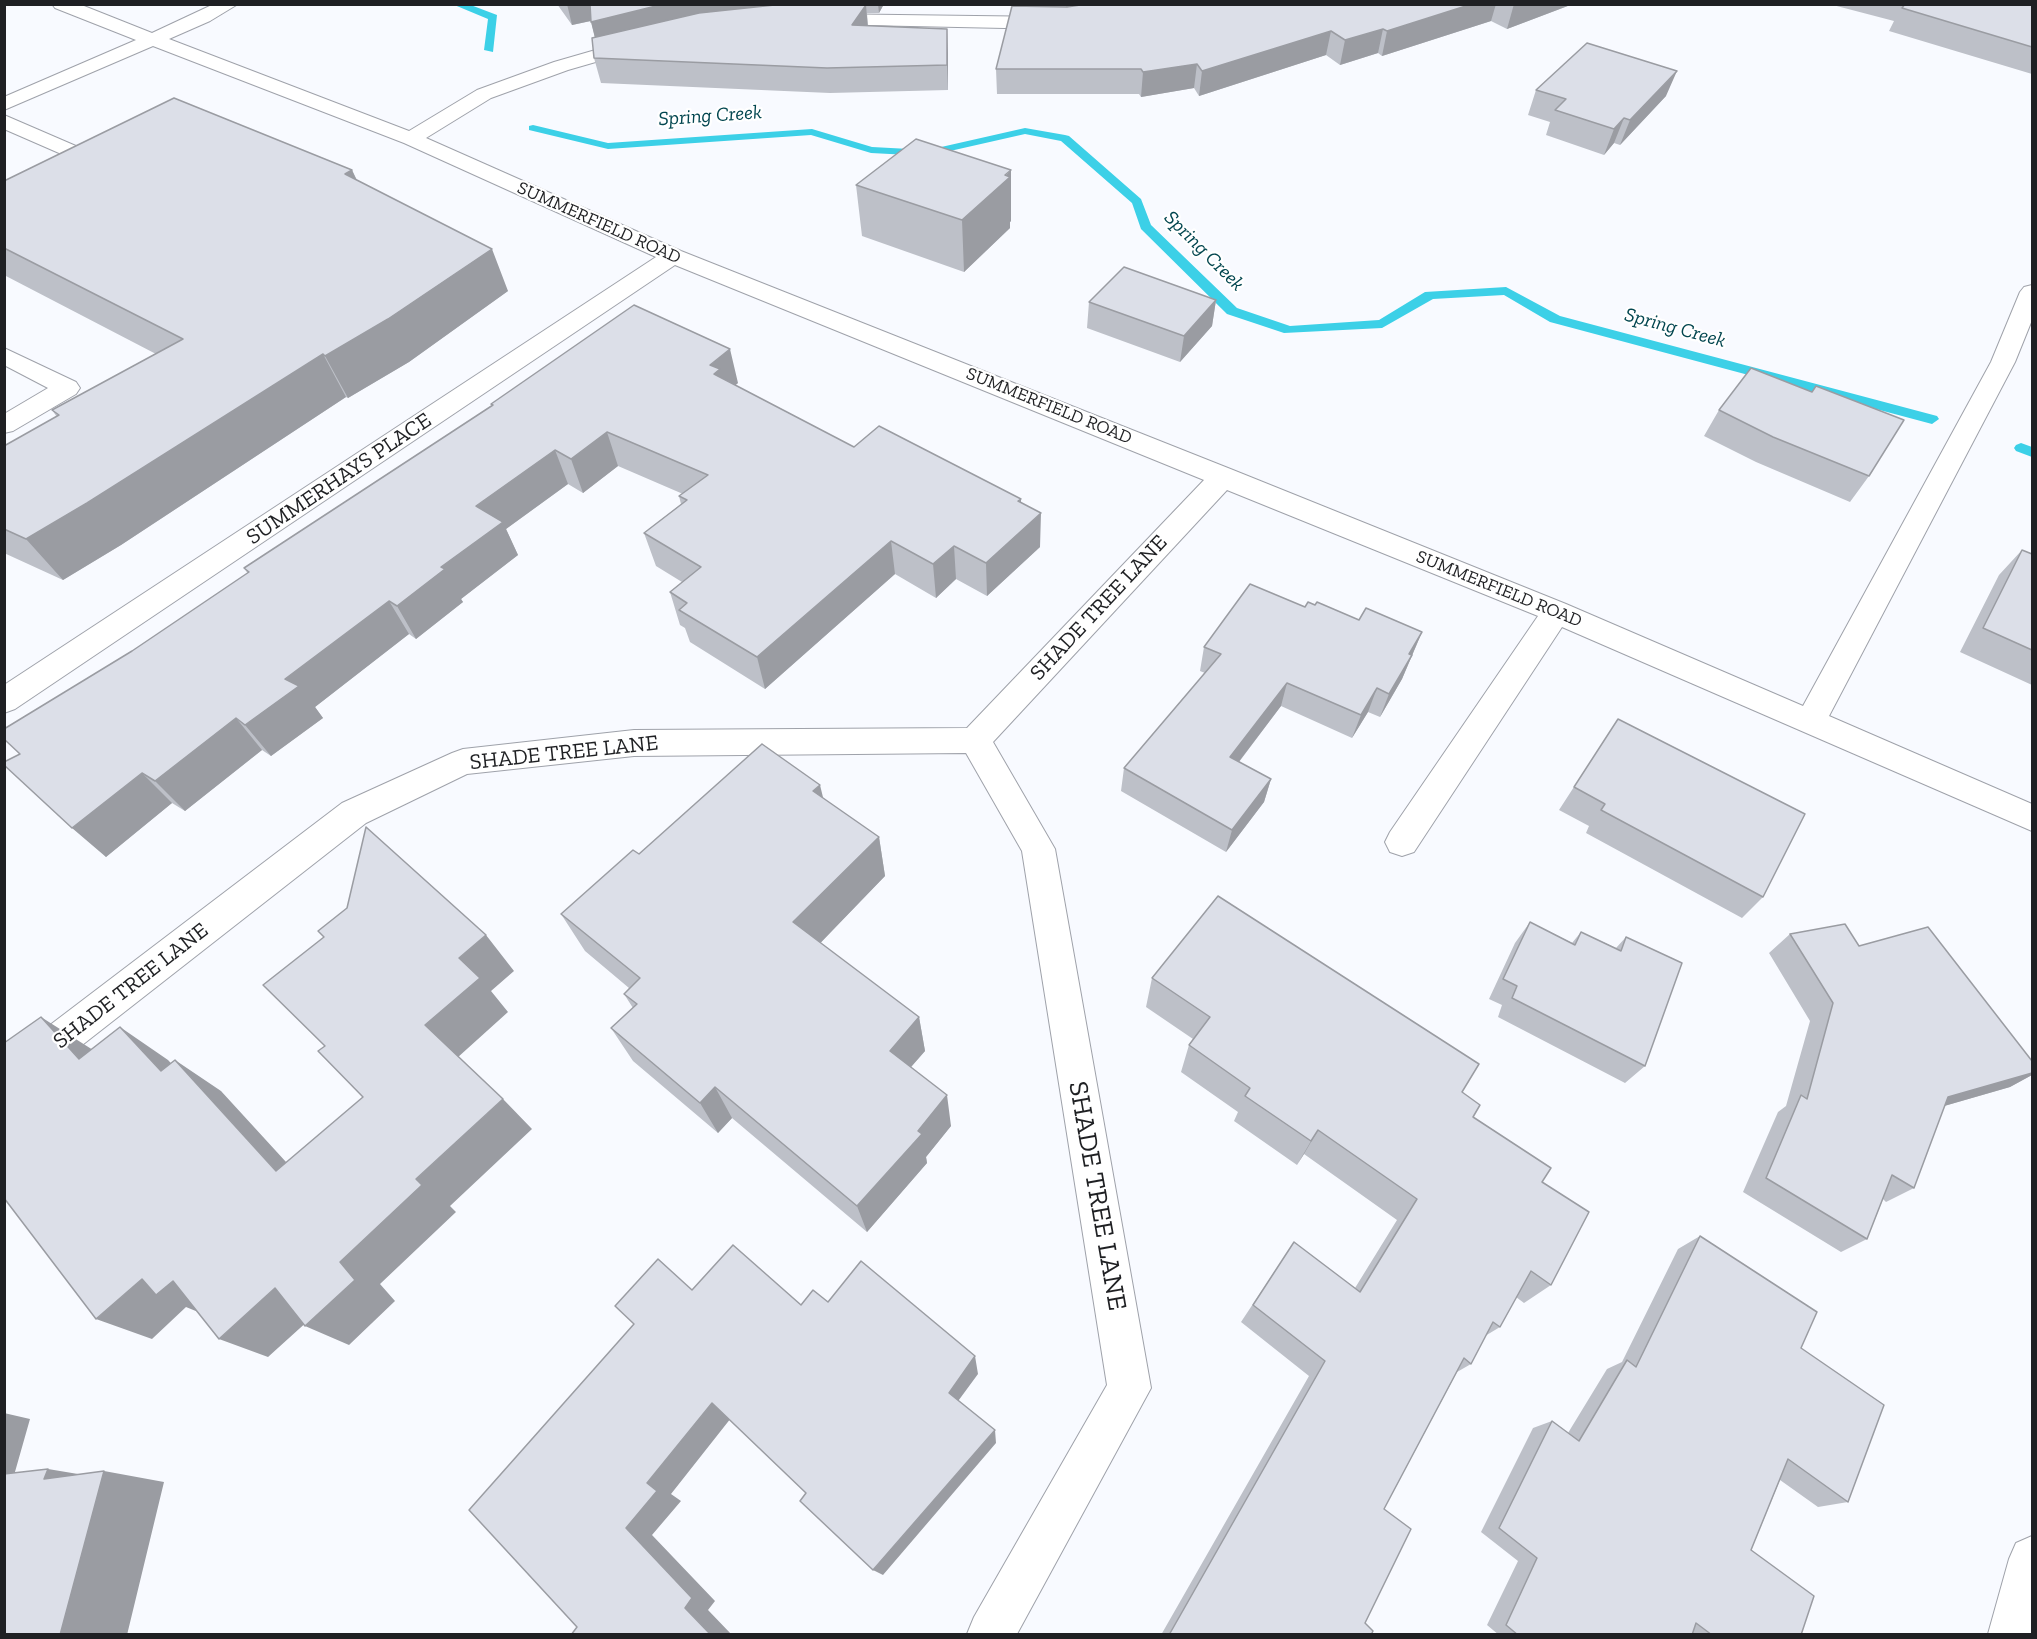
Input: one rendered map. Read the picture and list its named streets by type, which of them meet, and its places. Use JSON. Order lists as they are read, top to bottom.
{
  "streets": {
    "street": ["SUMMERFIELD ROAD", "SUMMERHAYS PLACE", "SHADE TREE LANE"]
  },
  "crossings": [
    ["SUMMERFIELD ROAD", "SUMMERHAYS PLACE"],
    ["SUMMERFIELD ROAD", "SHADE TREE LANE"]
  ],
  "water": ["Spring Creek"]
}
